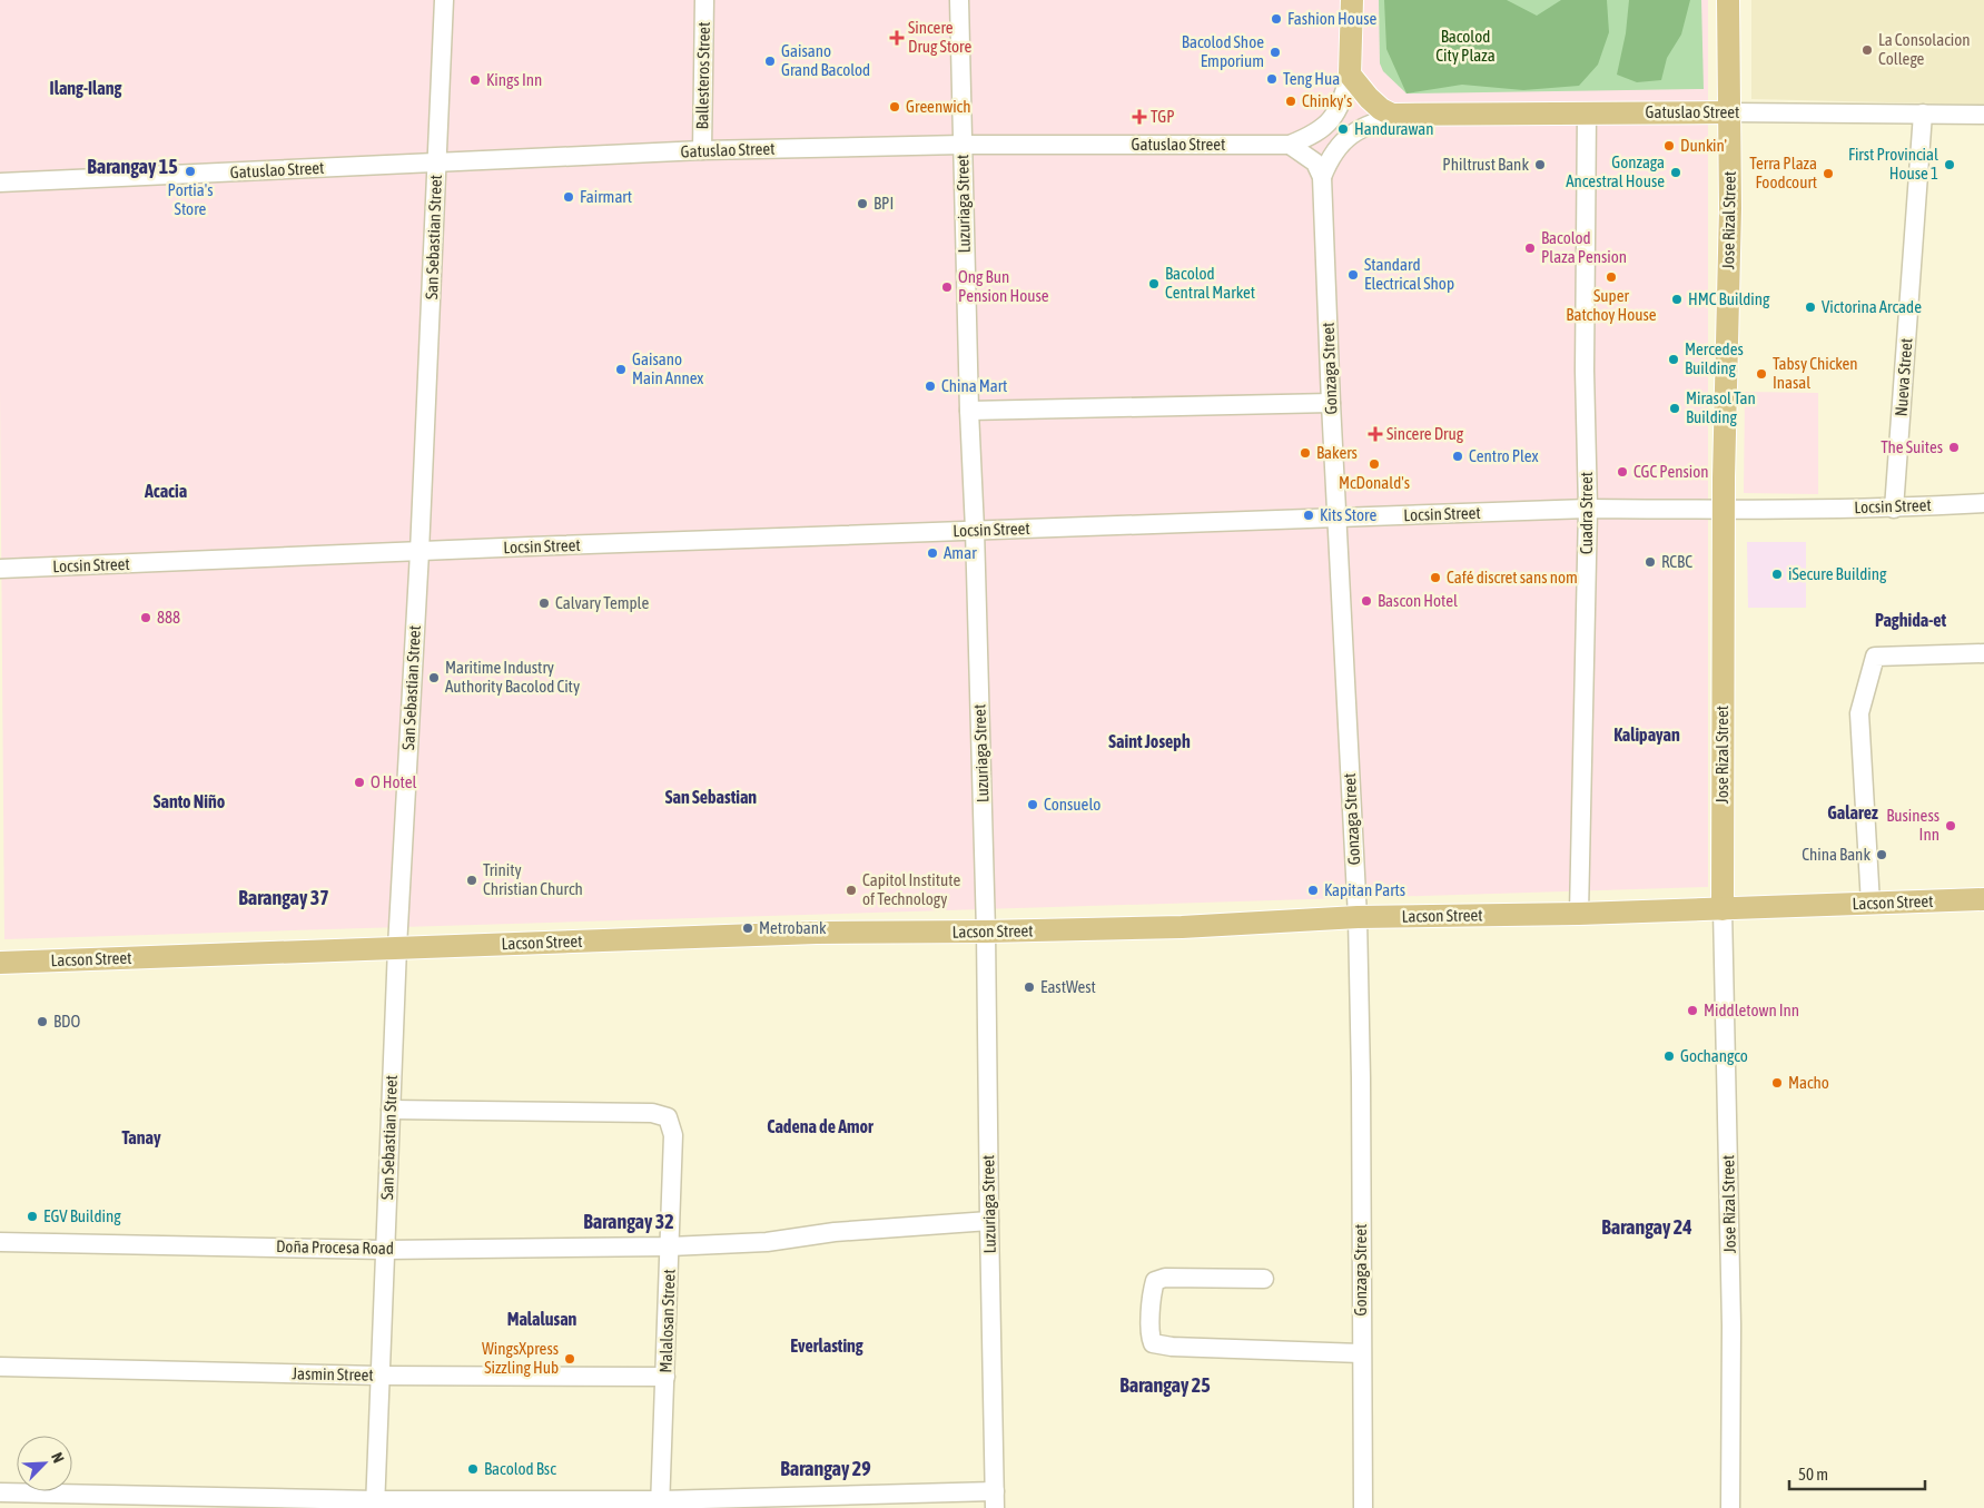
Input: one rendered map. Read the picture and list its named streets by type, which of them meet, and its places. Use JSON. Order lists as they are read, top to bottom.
{
  "streets": {
    "main road": ["Gatuslao Street", "Jose Rizal Street", "Lacson Street"],
    "street": [
      "Ballesteros Street",
      "Luzuriaga Street",
      "San Sebastian Street",
      "Gonzaga Street",
      "Nueva Street",
      "Locsin Street",
      "Cuadra Street",
      "Doña Procesa Road",
      "Malalosan Street",
      "Jasmin Street"
    ]
  },
  "crossings": [
    ["Ballesteros Street", "Gatuslao Street"],
    ["Gatuslao Street", "Luzuriaga Street"],
    ["Gatuslao Street", "Jose Rizal Street"],
    ["Gatuslao Street", "San Sebastian Street"],
    ["Gatuslao Street", "Gonzaga Street"],
    ["Gatuslao Street", "Nueva Street"],
    ["Gatuslao Street", "Cuadra Street"],
    ["Luzuriaga Street", "Locsin Street"],
    ["Luzuriaga Street", "Lacson Street"],
    ["Luzuriaga Street", "Doña Procesa Road"],
    ["Jose Rizal Street", "Locsin Street"],
    ["Jose Rizal Street", "Lacson Street"],
    ["San Sebastian Street", "Locsin Street"],
    ["San Sebastian Street", "Lacson Street"],
    ["San Sebastian Street", "Doña Procesa Road"],
    ["San Sebastian Street", "Malalosan Street"],
    ["San Sebastian Street", "Jasmin Street"],
    ["Gonzaga Street", "Locsin Street"],
    ["Gonzaga Street", "Lacson Street"],
    ["Nueva Street", "Locsin Street"],
    ["Locsin Street", "Cuadra Street"],
    ["Cuadra Street", "Lacson Street"],
    ["Doña Procesa Road", "Malalosan Street"],
    ["Malalosan Street", "Jasmin Street"]
  ],
  "districts": [
    "Ilang-Ilang",
    "Barangay 15",
    "Acacia",
    "Paghida-et",
    "Kalipayan",
    "Saint Joseph",
    "San Sebastian",
    "Santo Niño",
    "Galarez",
    "Barangay 37",
    "Cadena de Amor",
    "Tanay",
    "Barangay 32",
    "Barangay 24",
    "Malalusan",
    "Everlasting",
    "Barangay 25",
    "Barangay 29"
  ],
  "parks": ["Bacolod City Plaza"],
  "places": {
    "other": [
      "Fashion House",
      "La Consolacion College",
      "Bacolod Shoe Emporium",
      "Gaisano Grand Bacolod",
      "Teng Hua",
      "Kings Inn",
      "Chinky's",
      "Greenwich",
      "Handurawan",
      "Dunkin'",
      "Philtrust Bank",
      "First Provincial House 1",
      "Portia's Store",
      "Gonzaga Ancestral House",
      "Terra Plaza Foodcourt",
      "Fairmart",
      "BPI",
      "Bacolod Plaza Pension",
      "Standard Electrical Shop",
      "Super Batchoy House",
      "Bacolod Central Market",
      "Ong Bun Pension House",
      "HMC Building",
      "Victorina Arcade",
      "Mercedes Building",
      "Gaisano Main Annex",
      "Tabsy Chicken Inasal",
      "China Mart",
      "Mirasol Tan Building",
      "The Suites",
      "Bakers",
      "Centro Plex",
      "McDonald's",
      "CGC Pension",
      "Kits Store",
      "Amar",
      "RCBC",
      "iSecure Building",
      "Café discret sans nom",
      "Bascon Hotel",
      "Calvary Temple",
      "888",
      "Maritime Industry Authority Bacolod City",
      "O Hotel",
      "Consuelo",
      "Business Inn",
      "China Bank",
      "Trinity Christian Church",
      "Capitol Institute of Technology",
      "Kapitan Parts",
      "Metrobank",
      "EastWest",
      "Middletown Inn",
      "BDO",
      "Gochangco",
      "Macho",
      "EGV Building",
      "WingsXpress Sizzling Hub",
      "Bacolod Bsc"
    ],
    "health": ["Sincere Drug Store", "TGP", "Sincere Drug"]
  },
  "scale_bar": "50 m",
  "north": "top right"
}
